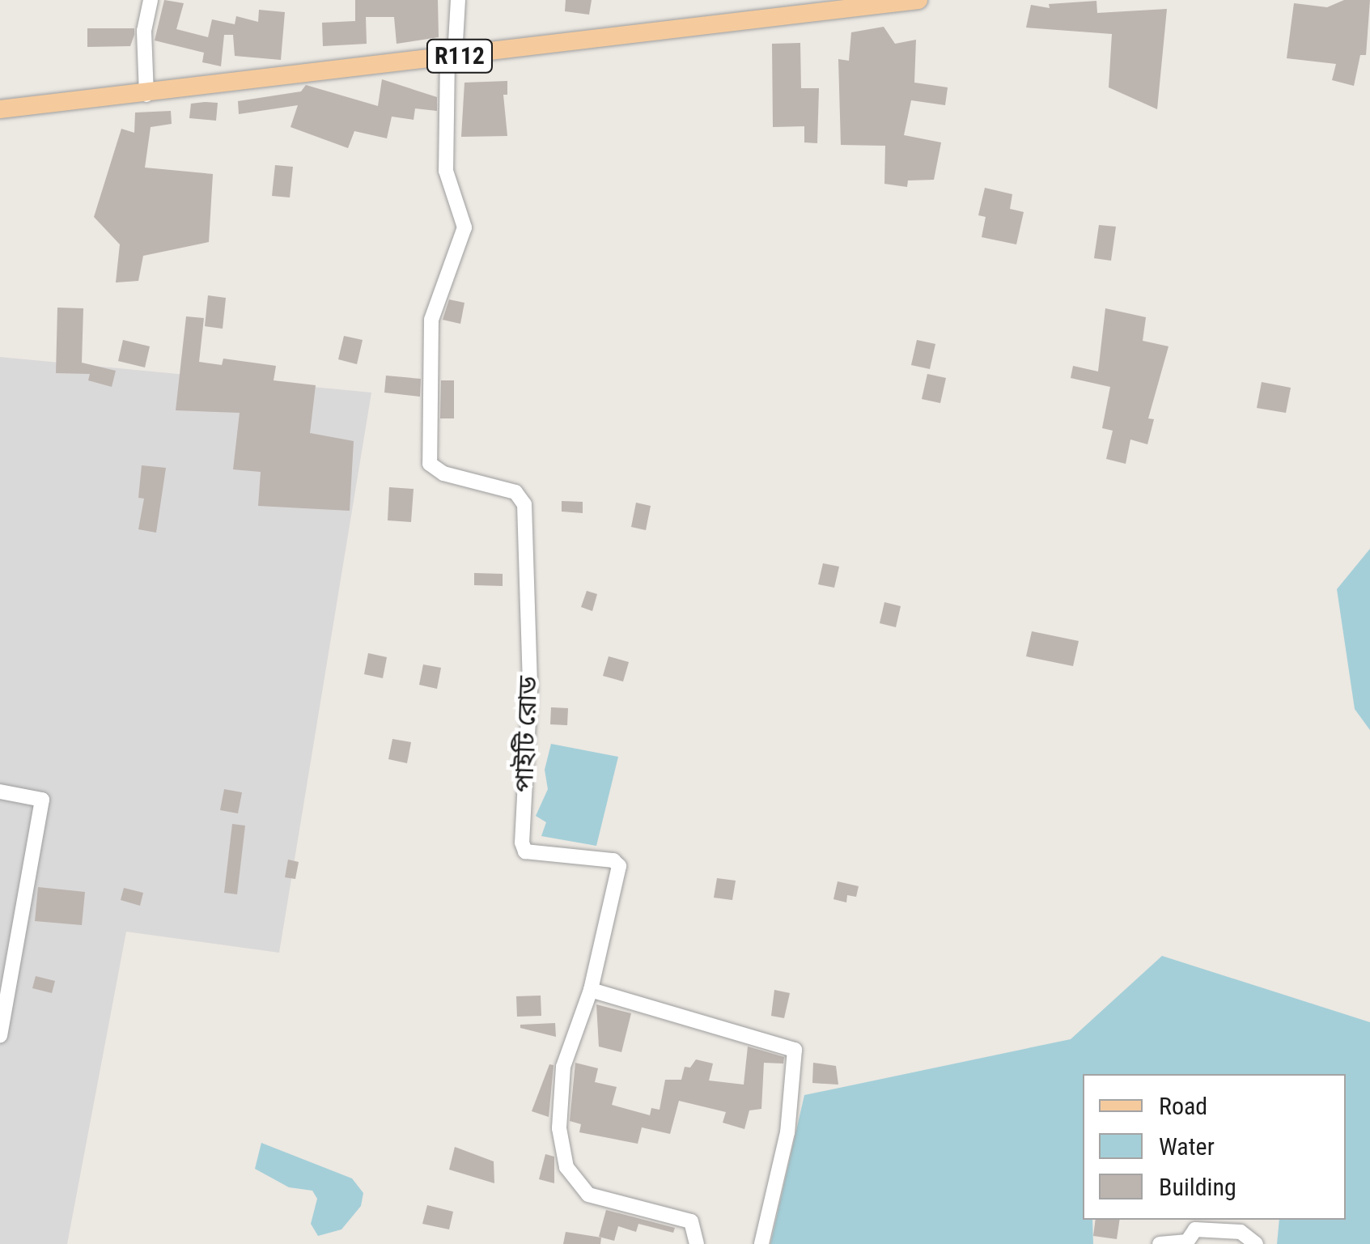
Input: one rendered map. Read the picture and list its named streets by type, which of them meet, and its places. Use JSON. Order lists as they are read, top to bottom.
{
  "streets": {
    "main road": ["R112"],
    "street": ["পাইটি রোড"]
  },
  "crossings": [
    ["R112", "পাইটি রোড"]
  ],
  "legend": ["Road", "Water", "Building"]
}
